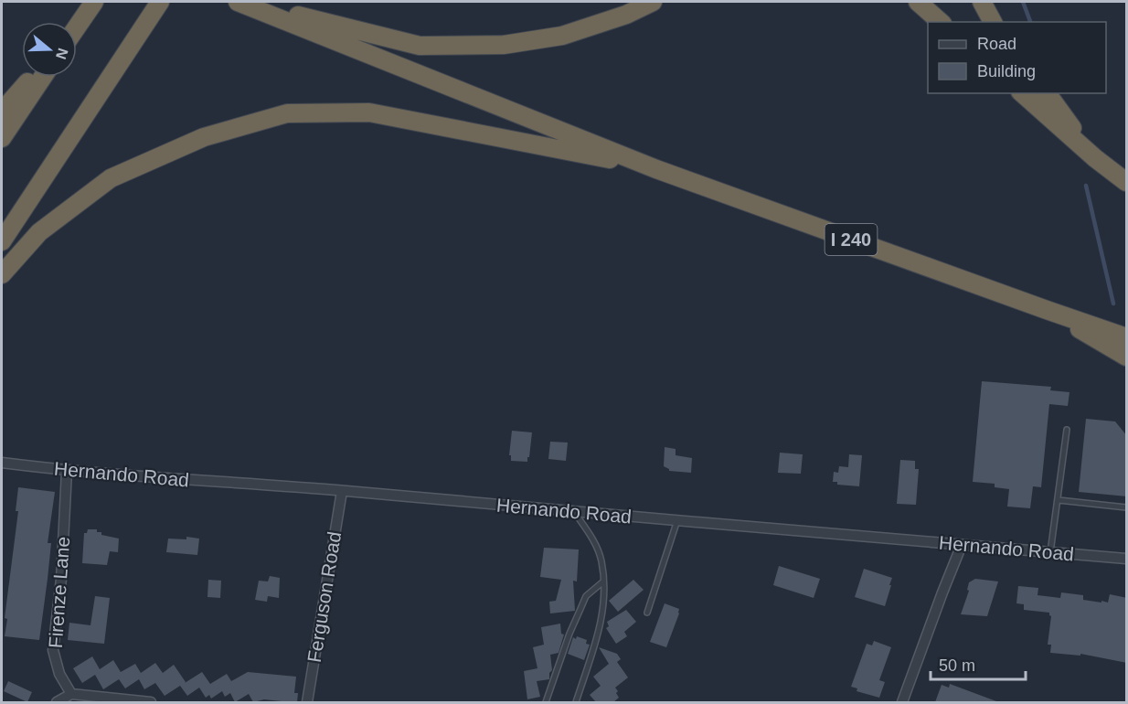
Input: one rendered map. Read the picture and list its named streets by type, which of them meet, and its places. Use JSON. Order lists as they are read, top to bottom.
{
  "streets": {
    "highway": ["I 240"],
    "street": ["Hernando Road", "Firenze Lane", "Ferguson Road"]
  },
  "crossings": [
    ["Hernando Road", "Firenze Lane"],
    ["Hernando Road", "Ferguson Road"]
  ],
  "legend": ["Road", "Building"],
  "scale_bar": "50 m",
  "north": "right"
}
